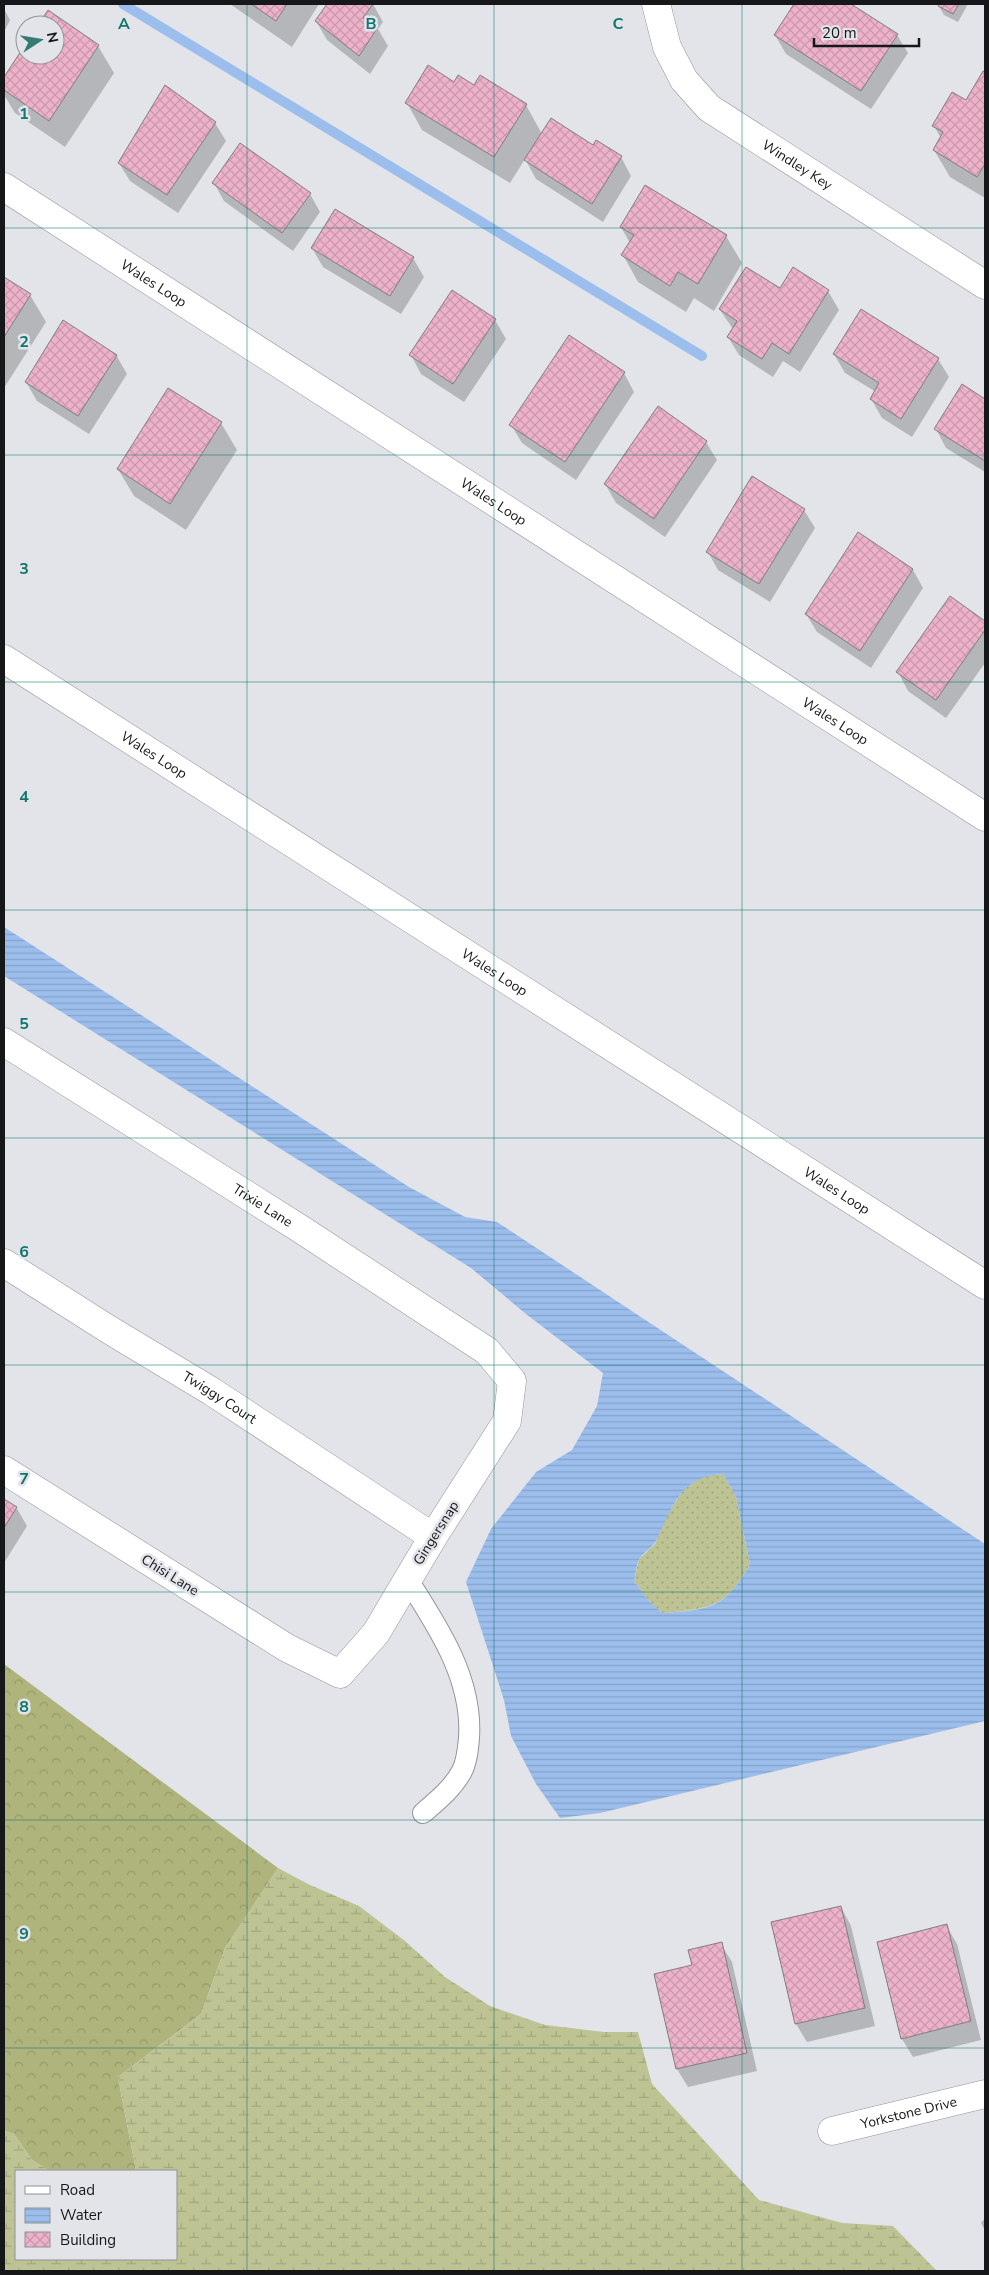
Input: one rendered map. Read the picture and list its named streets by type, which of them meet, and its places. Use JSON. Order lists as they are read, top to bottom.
{
  "streets": {
    "street": [
      "Windley Key",
      "Wales Loop",
      "Trixie Lane",
      "Twiggy Court",
      "Gingersnap",
      "Chisi Lane",
      "Yorkstone Drive"
    ]
  },
  "crossings": [
    ["Trixie Lane", "Gingersnap"],
    ["Twiggy Court", "Gingersnap"],
    ["Gingersnap", "Chisi Lane"]
  ],
  "legend": ["Road", "Water", "Building"],
  "scale_bar": "20 m",
  "north": "right",
  "grid": {
    "columns": ["A", "B", "C"],
    "rows": [
      "1",
      "2",
      "3",
      "4",
      "5",
      "6",
      "7",
      "8",
      "9"
    ]
  }
}
